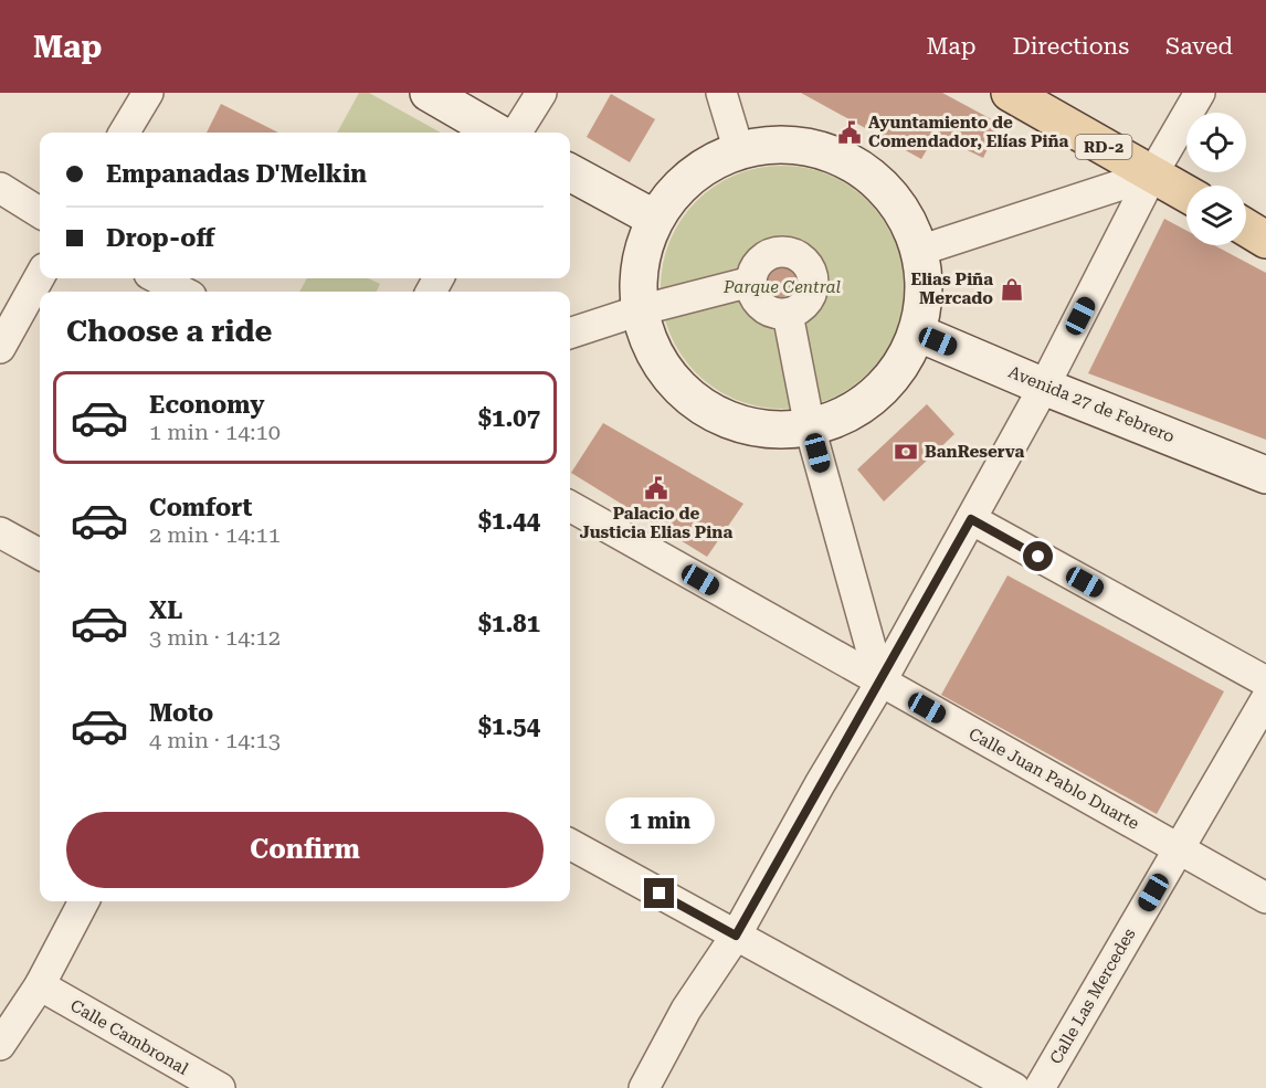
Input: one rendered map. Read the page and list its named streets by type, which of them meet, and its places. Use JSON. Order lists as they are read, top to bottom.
{
  "streets": {
    "main road": ["RD-2"],
    "street": [
      "Avenida 27 de Febrero",
      "Calle Juan Pablo Duarte",
      "Calle Las Mercedes",
      "Calle Cambronal"
    ]
  },
  "crossings": [
    ["Calle Juan Pablo Duarte", "Calle Las Mercedes"]
  ],
  "parks": ["Parque Central"],
  "places": {
    "public building": ["Ayuntamiento de Comendador, Elías Piña", "Palacio de Justicia Elias Pina"],
    "shop": ["Elias Piña Mercado"],
    "bank": ["BanReserva"]
  },
  "page": {
    "header": "Map",
    "nav": ["Map", "Directions", "Saved"],
    "banner": ["Empanadas D'Melkin", "Drop-off"],
    "heading": "Choose a ride",
    "list": [
      {
        "name": "Economy",
        "note": "1 min · 14:10",
        "value": "$1.07"
      },
      {
        "name": "Comfort",
        "note": "2 min · 14:11",
        "value": "$1.44"
      },
      {
        "name": "XL",
        "note": "3 min · 14:12",
        "value": "$1.81"
      },
      {
        "name": "Moto",
        "note": "4 min · 14:13",
        "value": "$1.54"
      }
    ],
    "bubble": "1 min",
    "buttons": "Confirm"
  }
}
